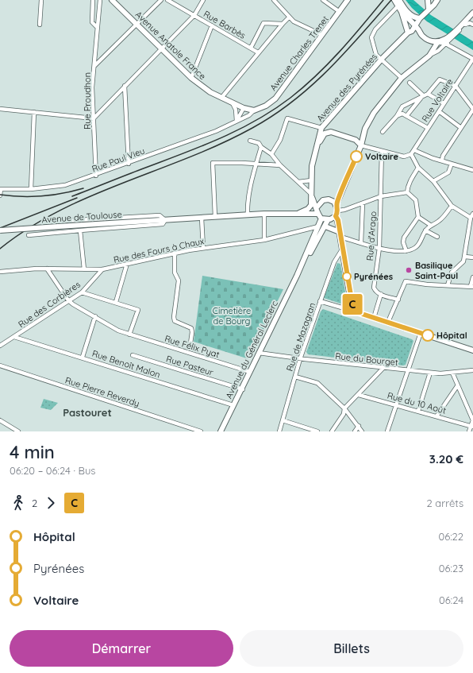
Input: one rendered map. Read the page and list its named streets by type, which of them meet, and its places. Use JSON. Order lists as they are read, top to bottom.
{
  "streets": {
    "main road": [
      "Avenue Anatole France",
      "Avenue Charles Trenet",
      "Avenue des Pyrénées",
      "Avenue de Toulouse",
      "Avenue du Général Leclerc"
    ],
    "street": [
      "Rue Barbès",
      "Rue Voltaire",
      "Rue Proudhon",
      "Rue Paul Vieu",
      "Rue d'Arago",
      "Rue des Fours à Chaux",
      "Rue des Corbières",
      "Rue de Mazagran",
      "Rue Félix Pyat",
      "Rue du Bourget",
      "Rue Benoît Malon",
      "Rue Pasteur",
      "Rue Pierre Reverdy",
      "Rue du 10 Août"
    ]
  },
  "crossings": [
    ["Avenue Anatole France", "Avenue Charles Trenet"],
    ["Avenue Anatole France", "Rue Paul Vieu"],
    ["Avenue Charles Trenet", "Rue Paul Vieu"],
    ["Avenue des Pyrénées", "Avenue de Toulouse"],
    ["Rue Proudhon", "Rue Paul Vieu"],
    ["Avenue de Toulouse", "Avenue du Général Leclerc"],
    ["Rue des Fours à Chaux", "Rue des Corbières"],
    ["Rue des Fours à Chaux", "Avenue du Général Leclerc"],
    ["Rue des Corbières", "Rue Félix Pyat"],
    ["Rue des Corbières", "Rue Benoît Malon"],
    ["Rue de Mazagran", "Rue du Bourget"],
    ["Rue Félix Pyat", "Avenue du Général Leclerc"],
    ["Avenue du Général Leclerc", "Rue du Bourget"],
    ["Avenue du Général Leclerc", "Rue Benoît Malon"],
    ["Avenue du Général Leclerc", "Rue Pasteur"]
  ],
  "districts": ["Pastouret"],
  "parks": ["Cimetière de Bourg"],
  "places": [
    "Voltaire",
    "Basilique Saint-Paul",
    "Pyrénées",
    "Hôpital"
  ],
  "lines": ["bus line C"],
  "page": {
    "on_map": "C",
    "heading": ["4 min", "06:20 – 06:24 · Bus", "3.20 €"],
    "legs": ["2", "C", "2 arrêts"],
    "list": [
      {
        "name": "Hôpital",
        "value": "06:22"
      },
      {
        "name": "Pyrénées",
        "value": "06:23"
      },
      {
        "name": "Voltaire",
        "value": "06:24"
      }
    ],
    "buttons": ["Démarrer", "Billets"]
  }
}
